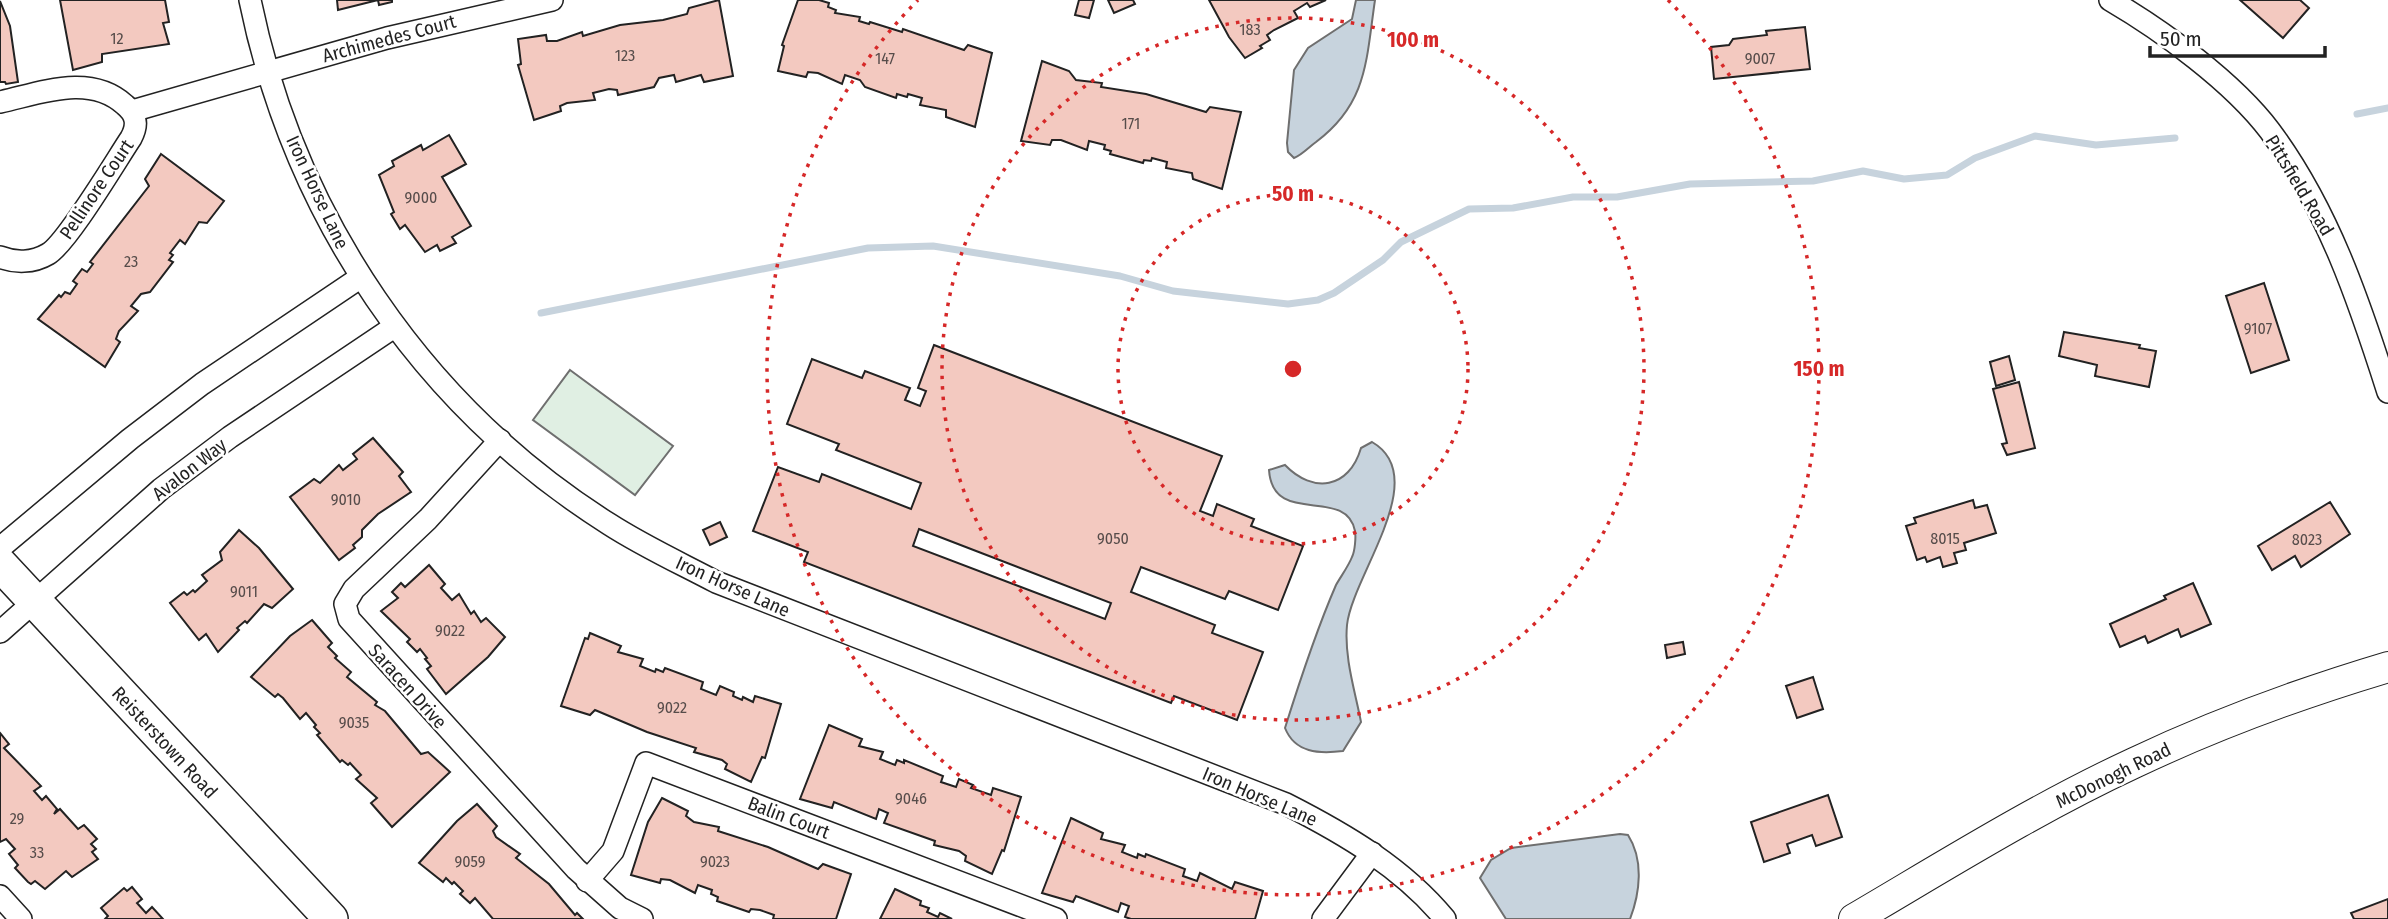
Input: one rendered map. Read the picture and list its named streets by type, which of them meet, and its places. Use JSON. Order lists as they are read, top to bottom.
{
  "streets": {
    "main road": ["Reisterstown Road", "McDonogh Road"],
    "street": [
      "Archimedes Court",
      "Pittsfield Road",
      "Pellinore Court",
      "Iron Horse Lane",
      "Avalon Way",
      "Saracen Drive",
      "Balin Court"
    ]
  },
  "crossings": [
    ["Archimedes Court", "Pellinore Court"],
    ["Archimedes Court", "Iron Horse Lane"],
    ["Pellinore Court", "Iron Horse Lane"],
    ["Iron Horse Lane", "Avalon Way"],
    ["Iron Horse Lane", "Saracen Drive"],
    ["Avalon Way", "Reisterstown Road"],
    ["Saracen Drive", "Balin Court"]
  ],
  "house_numbers": [
    "183",
    "12",
    "123",
    "147",
    "9007",
    "171",
    "9000",
    "23",
    "9107",
    "9010",
    "9050",
    "8015",
    "8023",
    "9011",
    "9022",
    "9022",
    "9035",
    "9046",
    "29",
    "33",
    "9059",
    "9023"
  ],
  "scale_bar": "50 m",
  "rings": ["100 m", "50 m", "150 m"]
}
